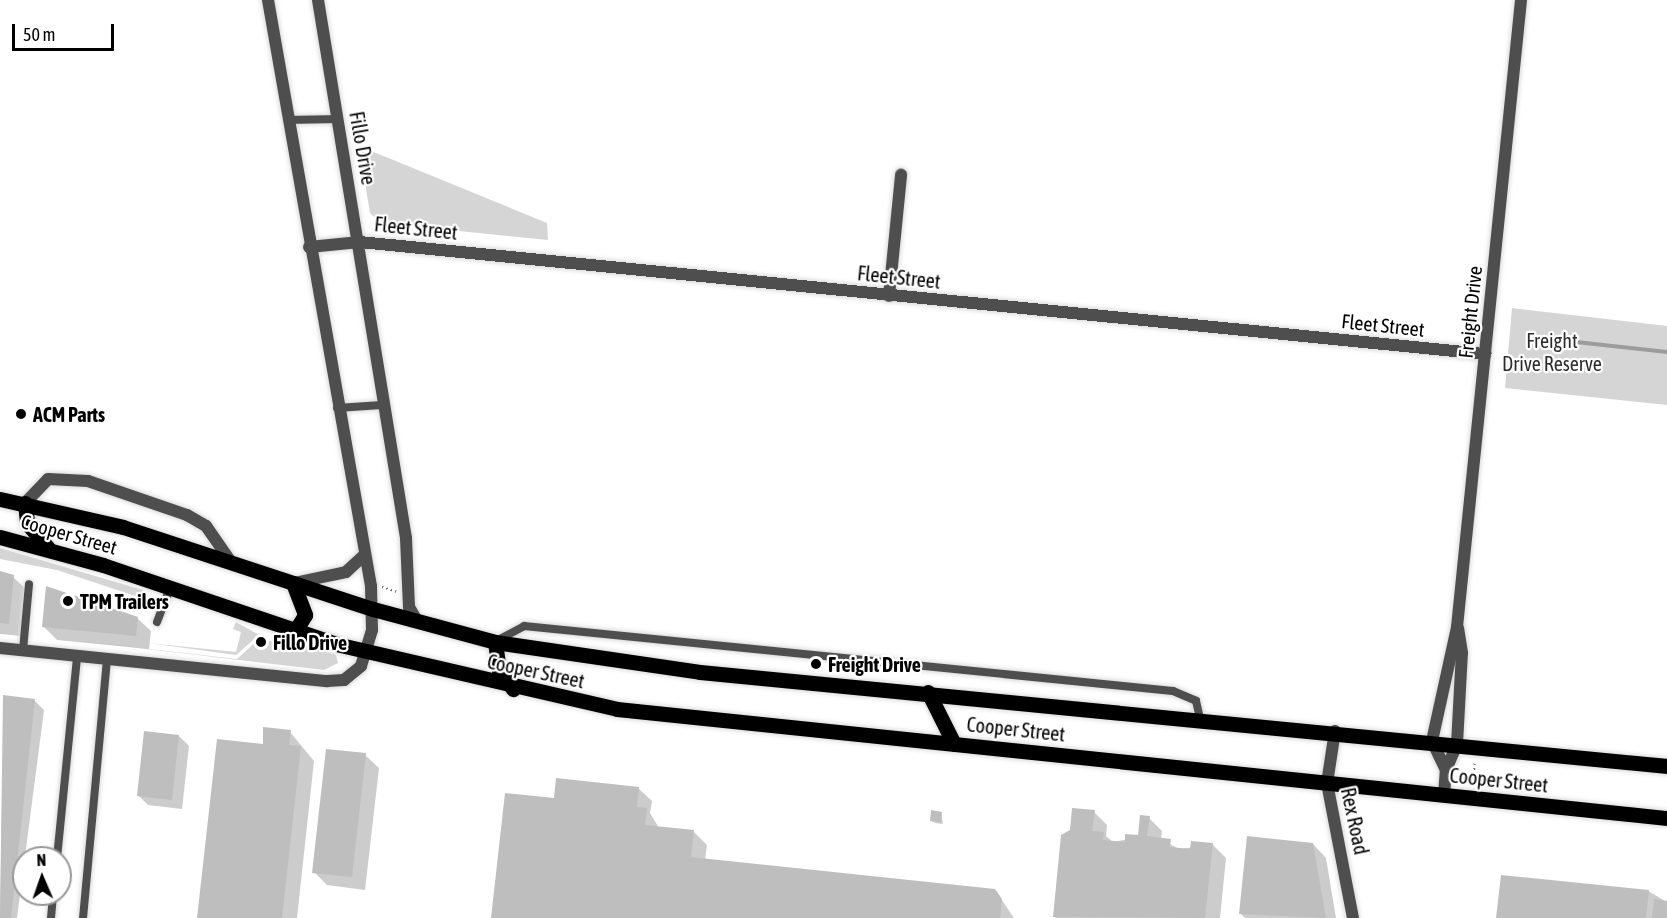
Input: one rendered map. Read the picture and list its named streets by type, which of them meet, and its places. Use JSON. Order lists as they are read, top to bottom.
{
  "streets": {
    "main road": ["Cooper Street"],
    "street": [
      "Fillo Drive",
      "Fleet Street",
      "Freight Drive",
      "Rex Road"
    ]
  },
  "crossings": [
    ["Fillo Drive", "Fleet Street"],
    ["Fillo Drive", "Cooper Street"],
    ["Fleet Street", "Freight Drive"],
    ["Freight Drive", "Cooper Street"],
    ["Cooper Street", "Rex Road"]
  ],
  "parks": ["Freight Drive Reserve"],
  "places": [
    "ACM Parts",
    "TPM Trailers",
    "Fillo Drive",
    "Freight Drive"
  ],
  "scale_bar": "50 m",
  "north": "top"
}
